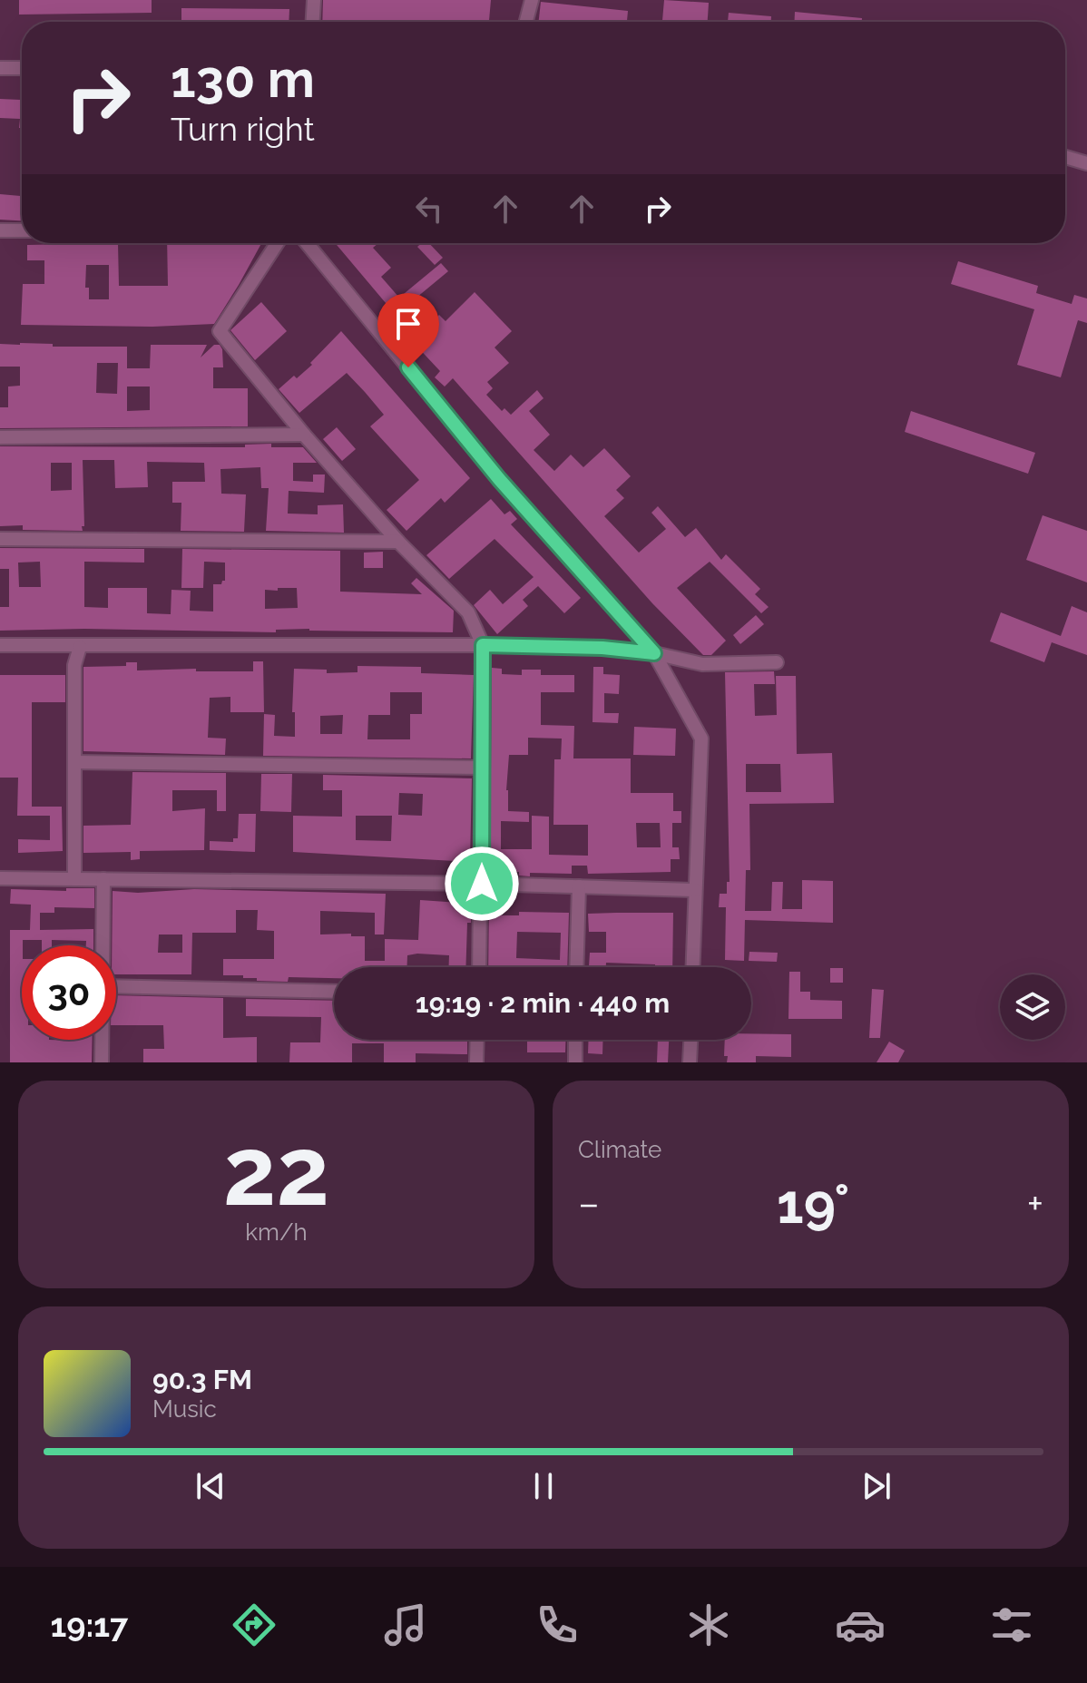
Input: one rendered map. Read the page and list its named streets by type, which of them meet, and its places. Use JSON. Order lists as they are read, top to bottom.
{
  "page": {
    "turn": ["130 m", "Turn right"],
    "limit": "30",
    "trip": "19:19 · 2 min · 440 m",
    "tile": [
      ["22", "km/h"],
      "Climate"
    ],
    "heat": ["−", "19°", "+"],
    "song": ["90.3 FM", "Music"],
    "tabs": "19:17"
  }
}
